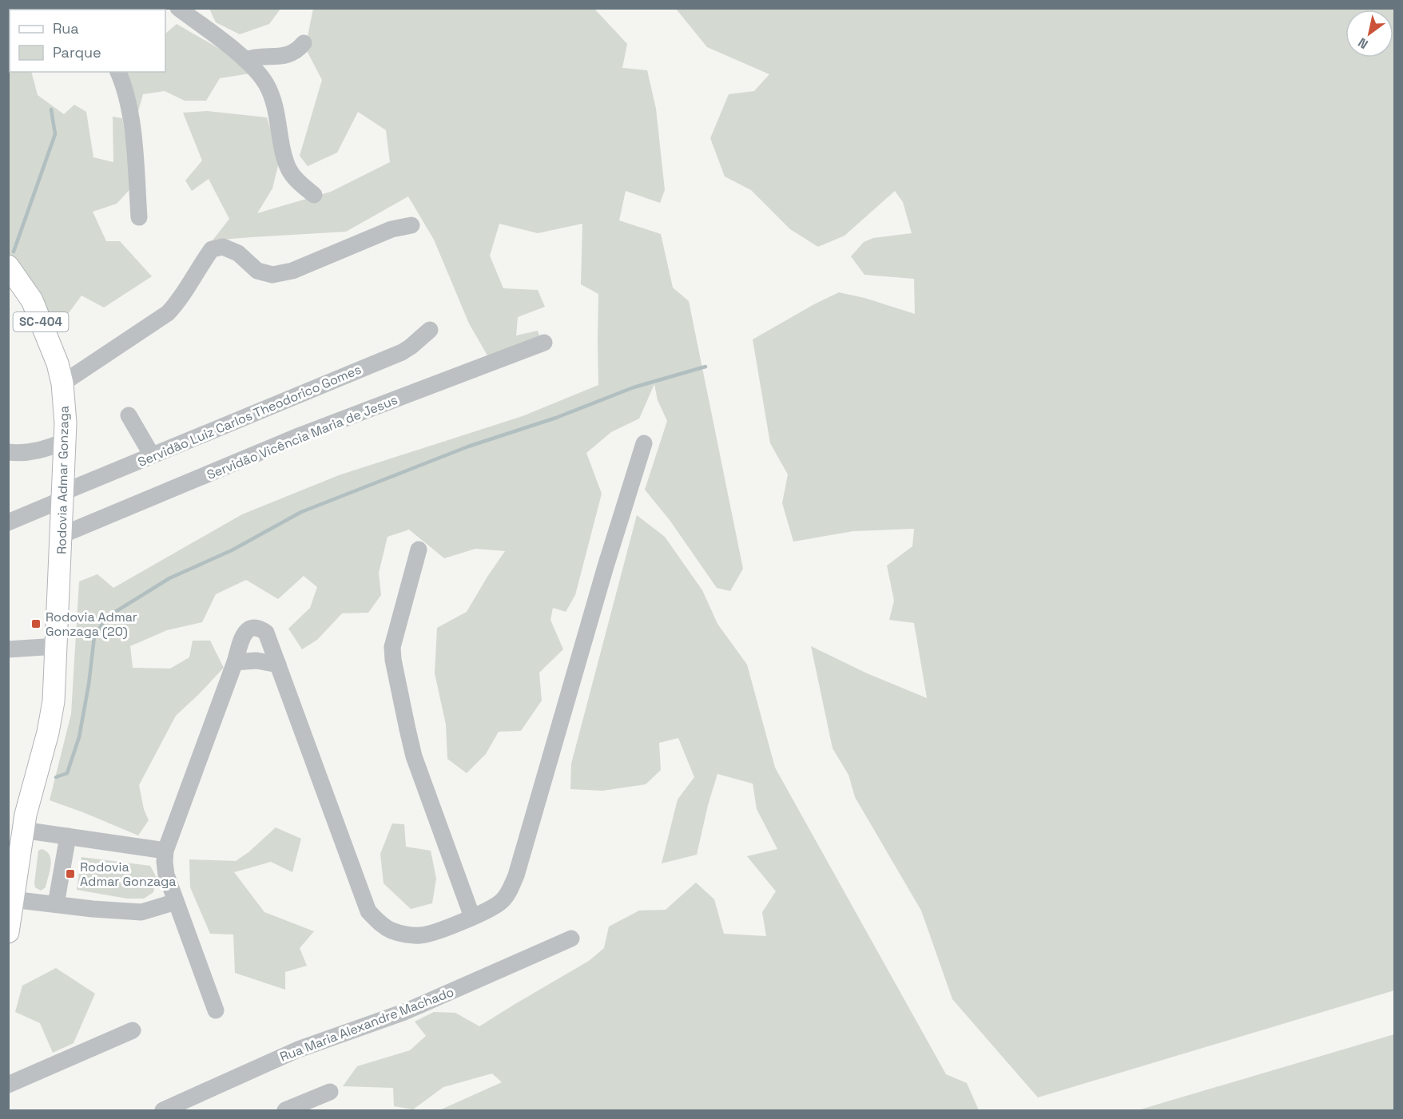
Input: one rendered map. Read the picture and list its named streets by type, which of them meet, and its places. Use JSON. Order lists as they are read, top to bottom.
{
  "streets": {
    "main road": ["SC-404", "Rodovia Admar Gonzaga"],
    "street": ["Servidão Luiz Carlos Theodorico Gomes", "Servidão Vicência Maria de Jesus", "Rua Maria Alexandre Machado"]
  },
  "crossings": [
    ["Servidão Luiz Carlos Theodorico Gomes", "Rodovia Admar Gonzaga"],
    ["Servidão Vicência Maria de Jesus", "Rodovia Admar Gonzaga"]
  ],
  "places": {
    "transit": ["Rodovia Admar Gonzaga (20)", "Rodovia Admar Gonzaga"]
  },
  "legend": ["Rua", "Parque"],
  "north": "bottom left"
}
